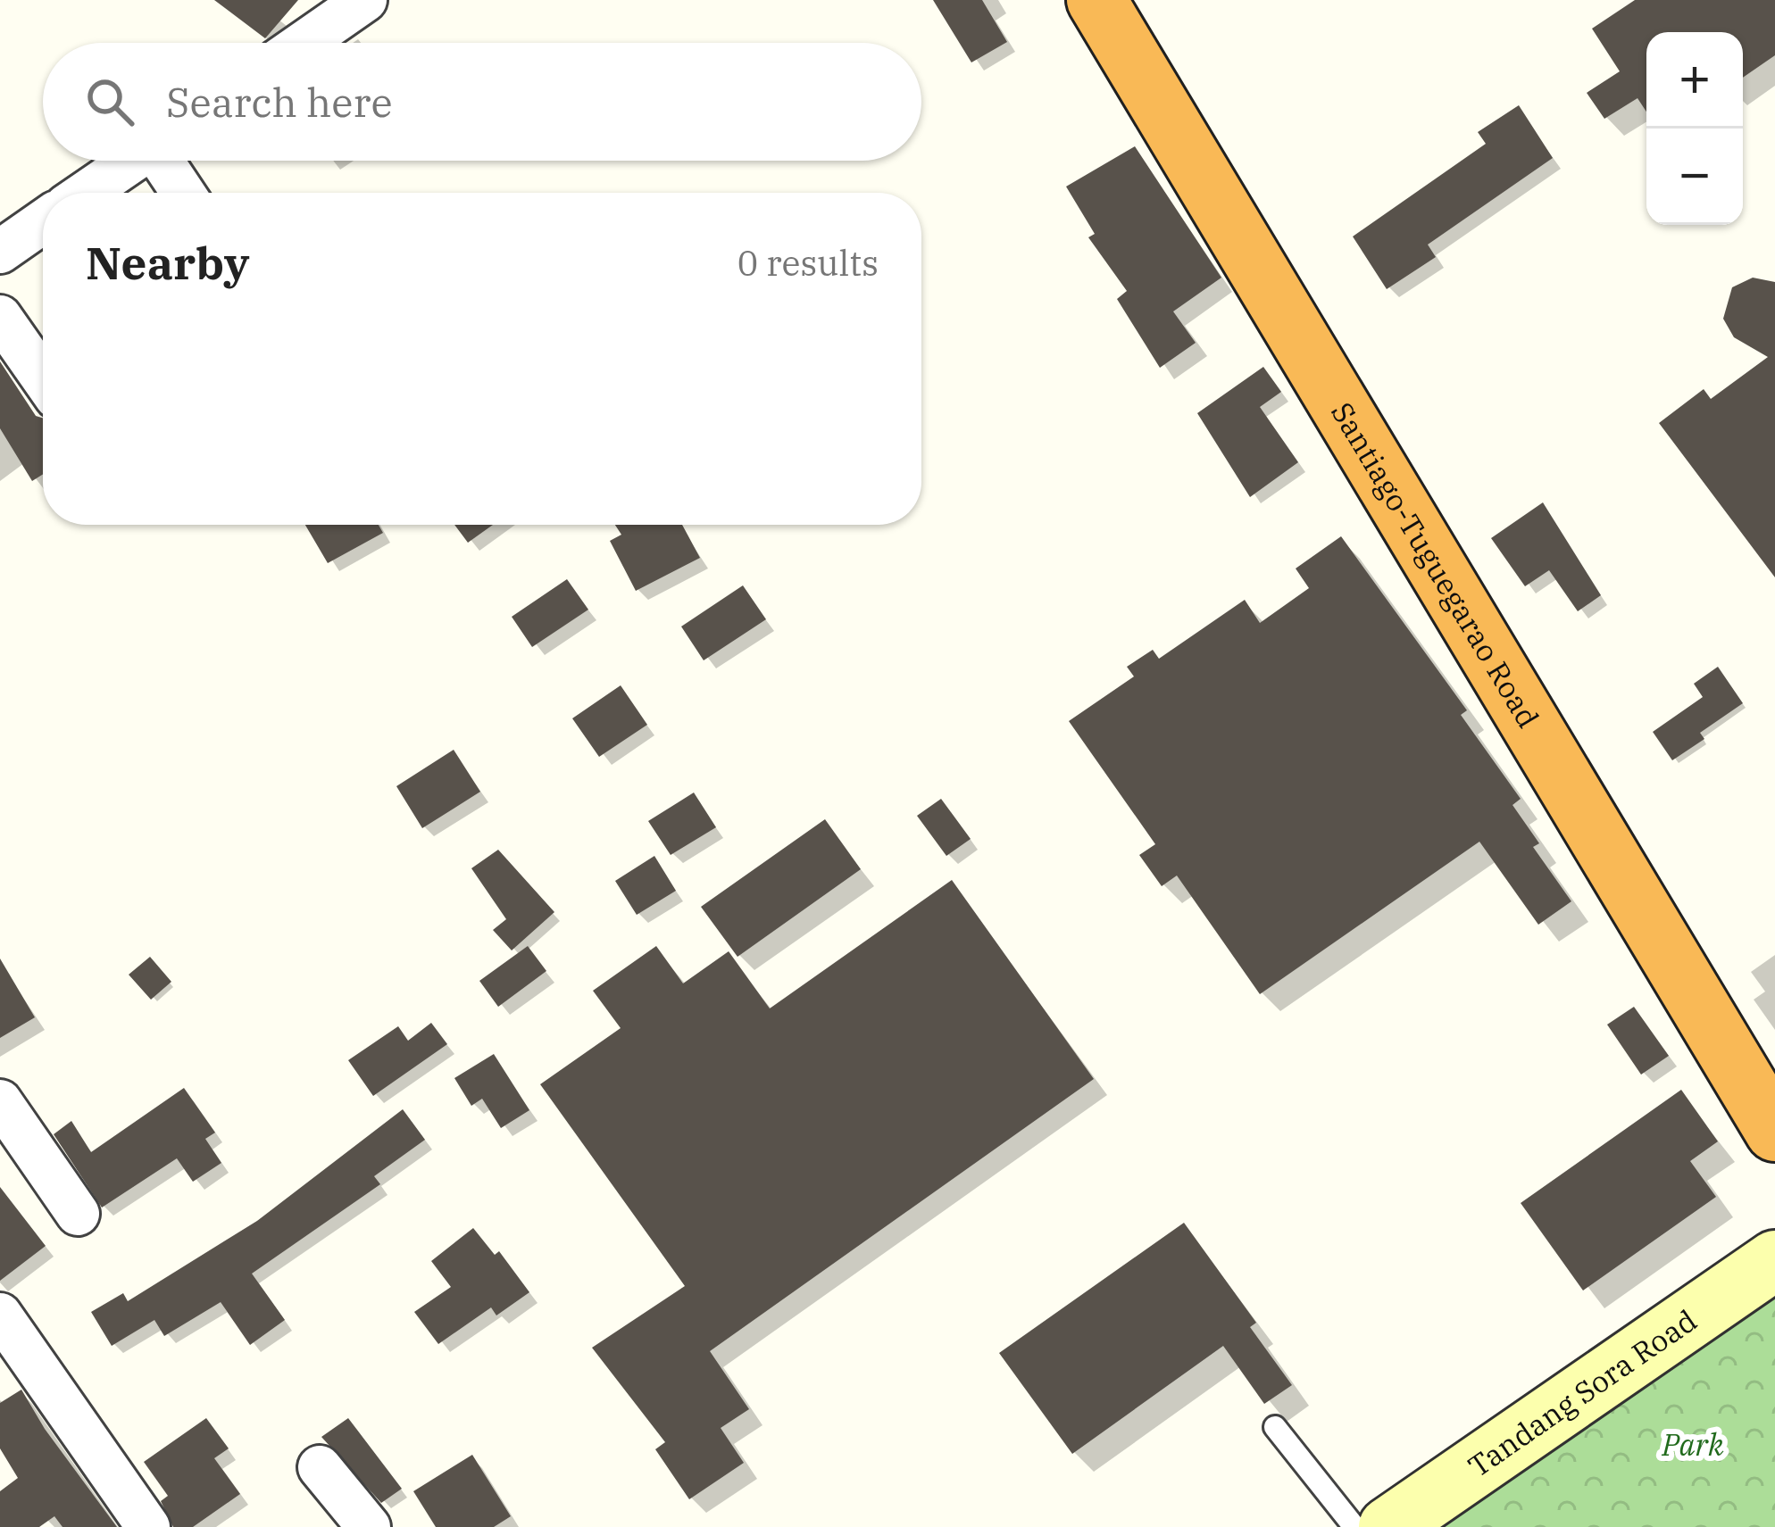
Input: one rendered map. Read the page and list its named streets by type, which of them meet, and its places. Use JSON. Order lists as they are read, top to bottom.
{
  "streets": {
    "highway": ["Santiago-Tuguegarao Road"],
    "street": ["Tandang Sora Road"]
  },
  "parks": ["Park"],
  "page": {
    "map_buttons": ["+", "−"],
    "search": "Search here",
    "heading": ["Nearby", "0 results"]
  }
}
